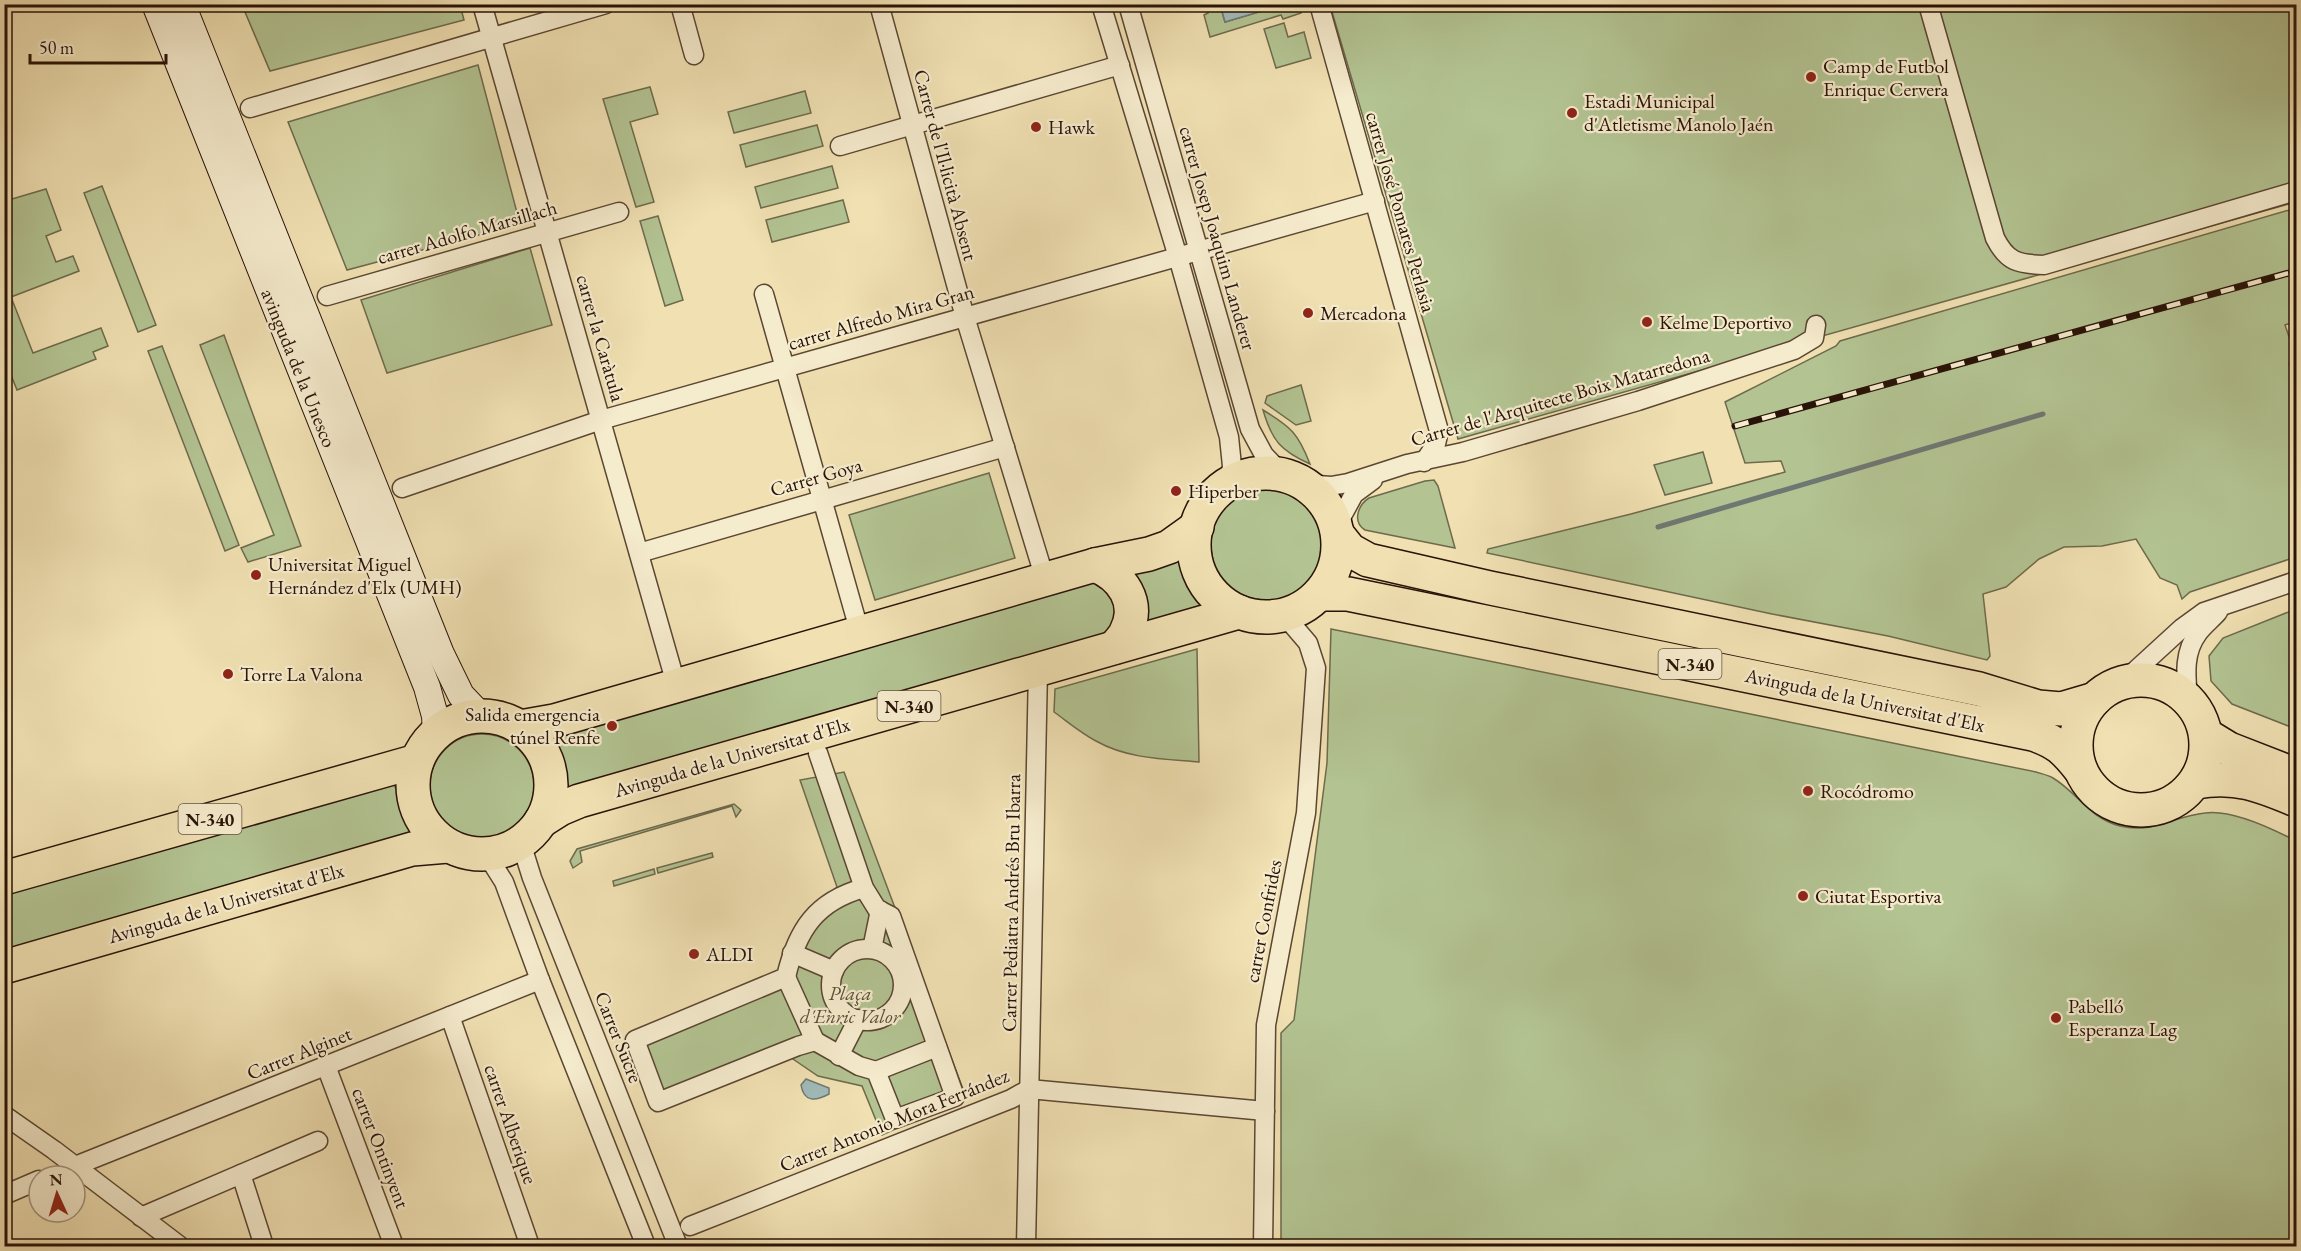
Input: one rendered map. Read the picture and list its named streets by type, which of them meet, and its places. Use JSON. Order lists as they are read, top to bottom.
{
  "streets": {
    "highway": ["N-340", "Avinguda de la Universitat d'Elx"],
    "main road": ["avinguda de la Unesco"],
    "street": [
      "Carrer de l'Il·licità Absent",
      "carrer José Pomares Perlasia",
      "carrer Adolfo Marsillach",
      "carrer Josep Joaquim Landerer",
      "carrer Alfredo Mira Gran",
      "carrer la Caràtula",
      "Carrer de l'Arquitecte Boix Matarredona",
      "Carrer Goya",
      "Carrer Pediatra Andrés Bru Ibarra",
      "carrer Confrides",
      "Carrer Sucre",
      "Carrer Alginet",
      "Carrer Antonio Mora Ferrández",
      "carrer Alberique",
      "carrer Ontinyent"
    ]
  },
  "crossings": [
    ["Carrer de l'Il·licità Absent", "carrer Alfredo Mira Gran"],
    ["Carrer de l'Il·licità Absent", "Carrer Goya"],
    ["Carrer de l'Il·licità Absent", "N-340"],
    ["carrer José Pomares Perlasia", "carrer Alfredo Mira Gran"],
    ["carrer Adolfo Marsillach", "carrer la Caràtula"],
    ["carrer Josep Joaquim Landerer", "carrer Alfredo Mira Gran"],
    ["carrer Josep Joaquim Landerer", "Carrer de l'Arquitecte Boix Matarredona"],
    ["carrer Josep Joaquim Landerer", "N-340"],
    ["carrer Josep Joaquim Landerer", "Avinguda de la Universitat d'Elx"],
    ["carrer Josep Joaquim Landerer", "carrer Confrides"],
    ["carrer Alfredo Mira Gran", "carrer la Caràtula"],
    ["carrer la Caràtula", "Carrer Goya"],
    ["carrer la Caràtula", "N-340"],
    ["avinguda de la Unesco", "N-340"],
    ["avinguda de la Unesco", "Avinguda de la Universitat d'Elx"],
    ["avinguda de la Unesco", "Carrer Sucre"],
    ["Carrer de l'Arquitecte Boix Matarredona", "N-340"],
    ["Carrer de l'Arquitecte Boix Matarredona", "Avinguda de la Universitat d'Elx"],
    ["Carrer de l'Arquitecte Boix Matarredona", "carrer Confrides"],
    ["N-340", "Avinguda de la Universitat d'Elx"],
    ["N-340", "carrer Confrides"],
    ["N-340", "Carrer Sucre"],
    ["Avinguda de la Universitat d'Elx", "Carrer Pediatra Andrés Bru Ibarra"],
    ["Avinguda de la Universitat d'Elx", "carrer Confrides"],
    ["Avinguda de la Universitat d'Elx", "Carrer Sucre"],
    ["Carrer Pediatra Andrés Bru Ibarra", "Carrer Antonio Mora Ferrández"],
    ["carrer Confrides", "Carrer Antonio Mora Ferrández"],
    ["Carrer Alginet", "carrer Alberique"],
    ["Carrer Alginet", "carrer Ontinyent"]
  ],
  "parks": ["Plaça d'Enric Valor"],
  "places": [
    "Camp de Futbol Enrique Cervera",
    "Estadi Municipal d'Atletisme Manolo Jaén",
    "Hawk",
    "Mercadona",
    "Kelme Deportivo",
    "Hiperber",
    "Universitat Miguel Hernández d'Elx (UMH)",
    "Torre La Valona",
    "Salida emergencia túnel Renfe",
    "Rocódromo",
    "Ciutat Esportiva",
    "ALDI",
    "Pabelló Esperanza Lag"
  ],
  "scale_bar": "50 m",
  "north": "top"
}
